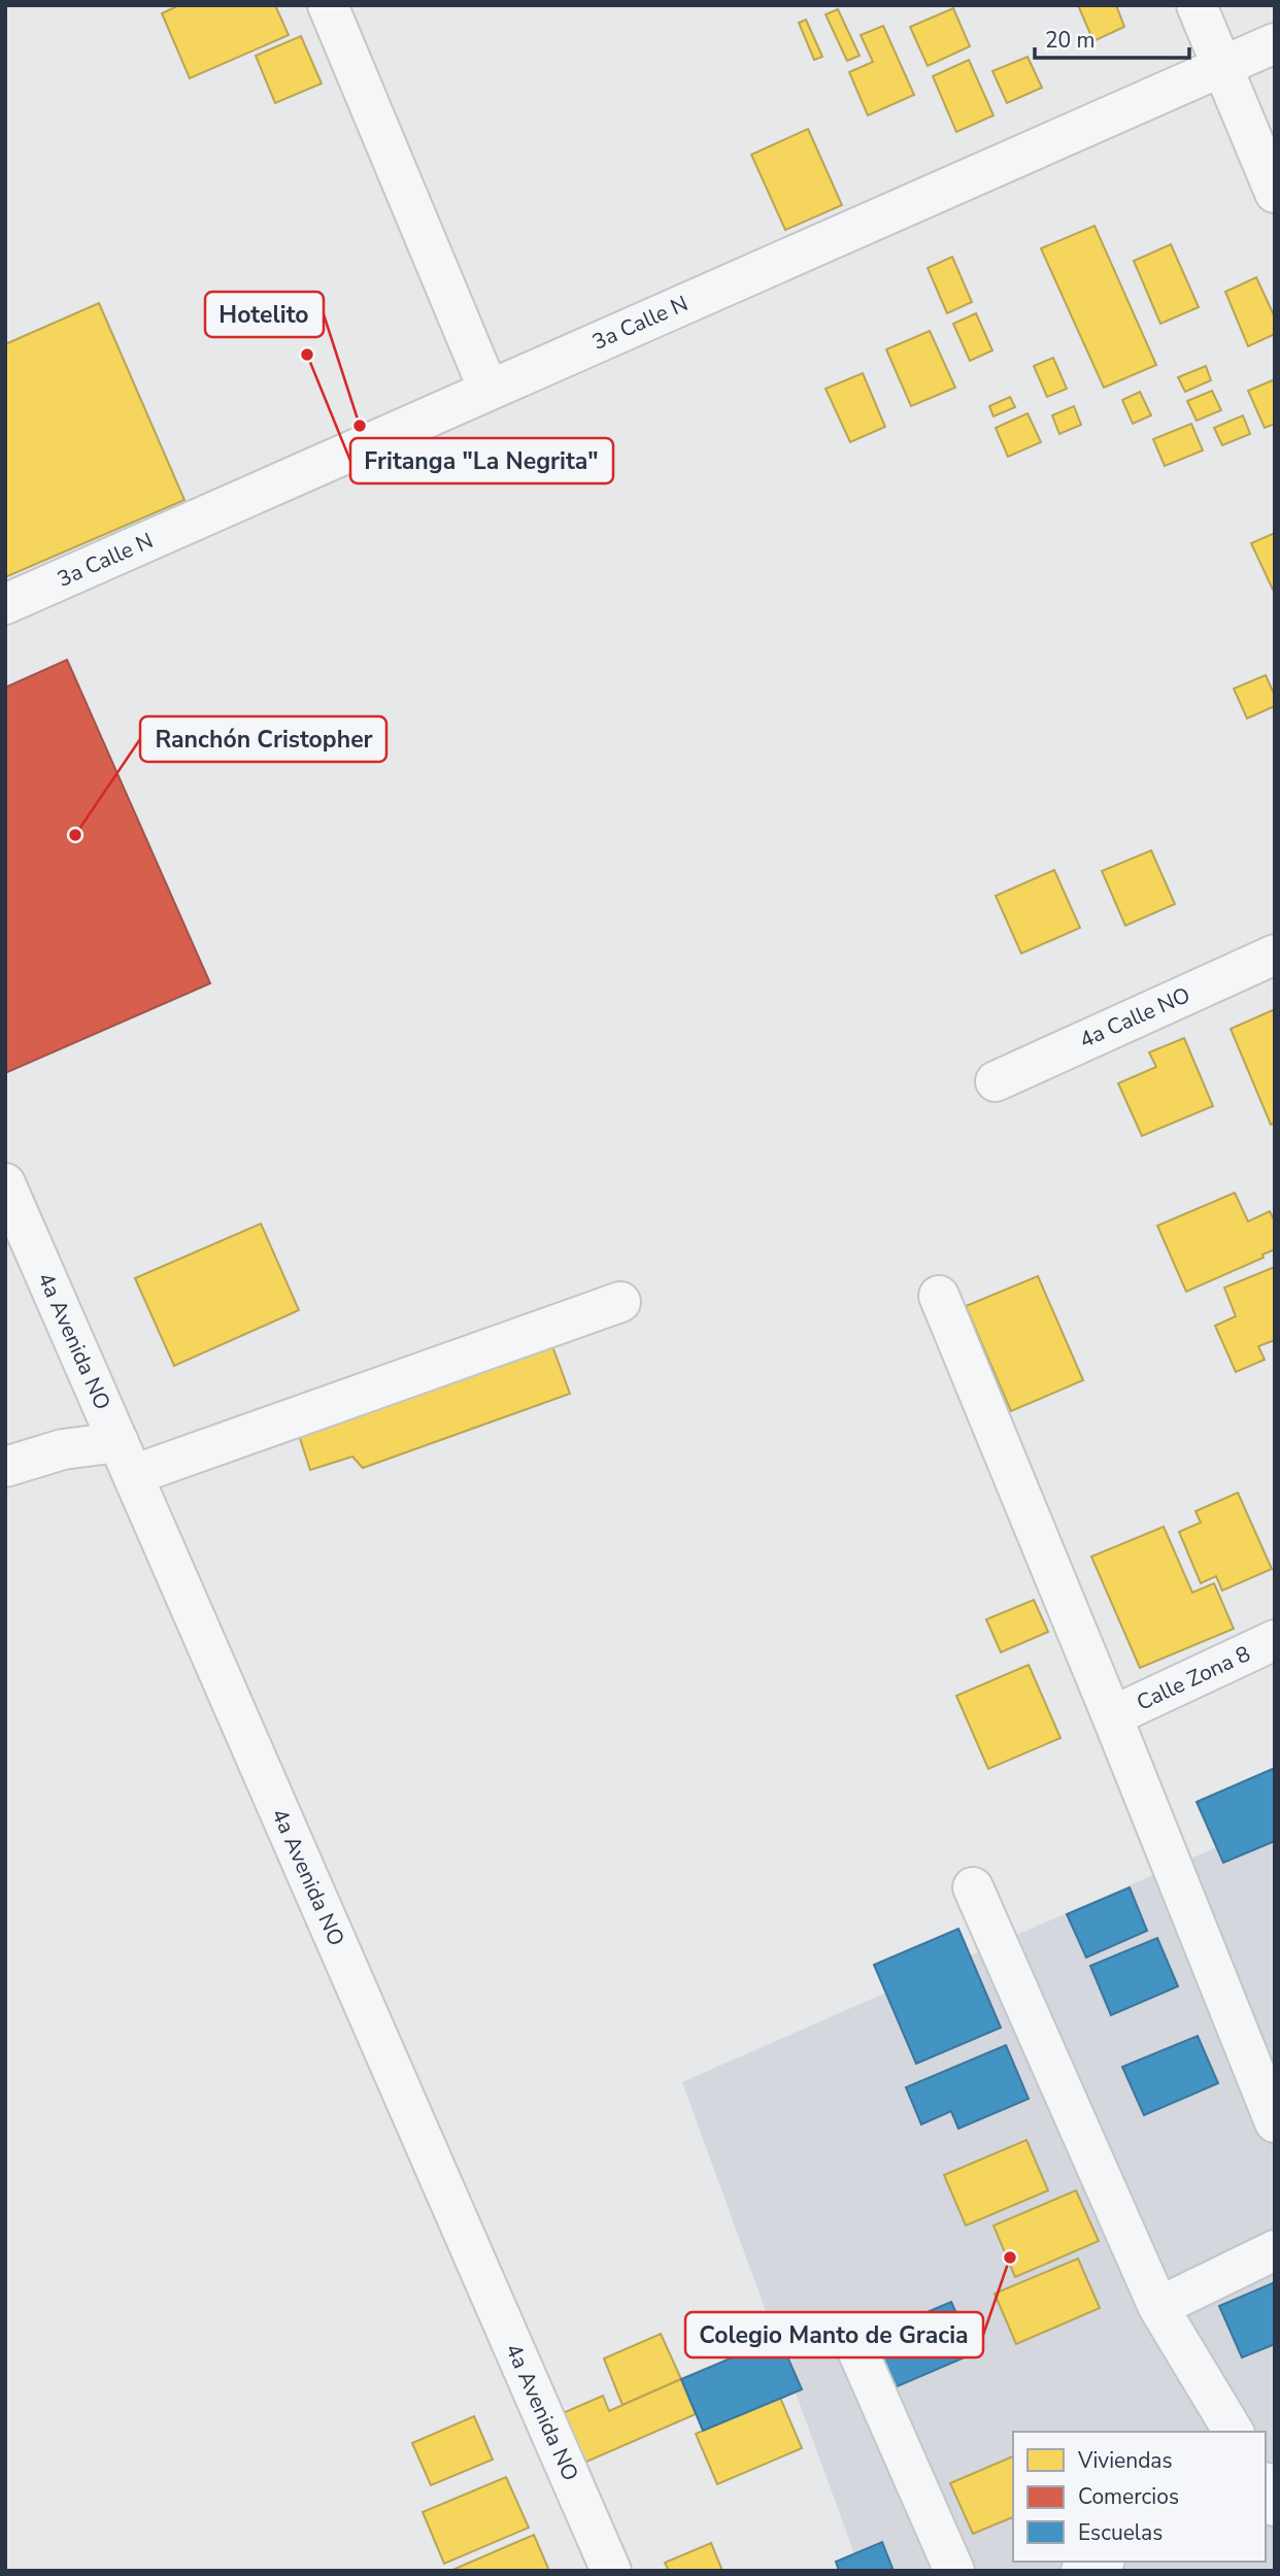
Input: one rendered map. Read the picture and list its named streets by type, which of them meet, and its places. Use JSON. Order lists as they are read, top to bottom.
{
  "streets": {
    "street": [
      "3a Calle N",
      "4a Calle NO",
      "4a Avenida NO",
      "Calle Zona 8"
    ]
  },
  "places": [
    "Fritanga \"La Negrita\"",
    "Hotelito",
    "Ranchón Cristopher",
    "Colegio Manto de Gracia"
  ],
  "legend": ["Viviendas", "Comercios", "Escuelas"],
  "scale_bar": "20 m"
}
